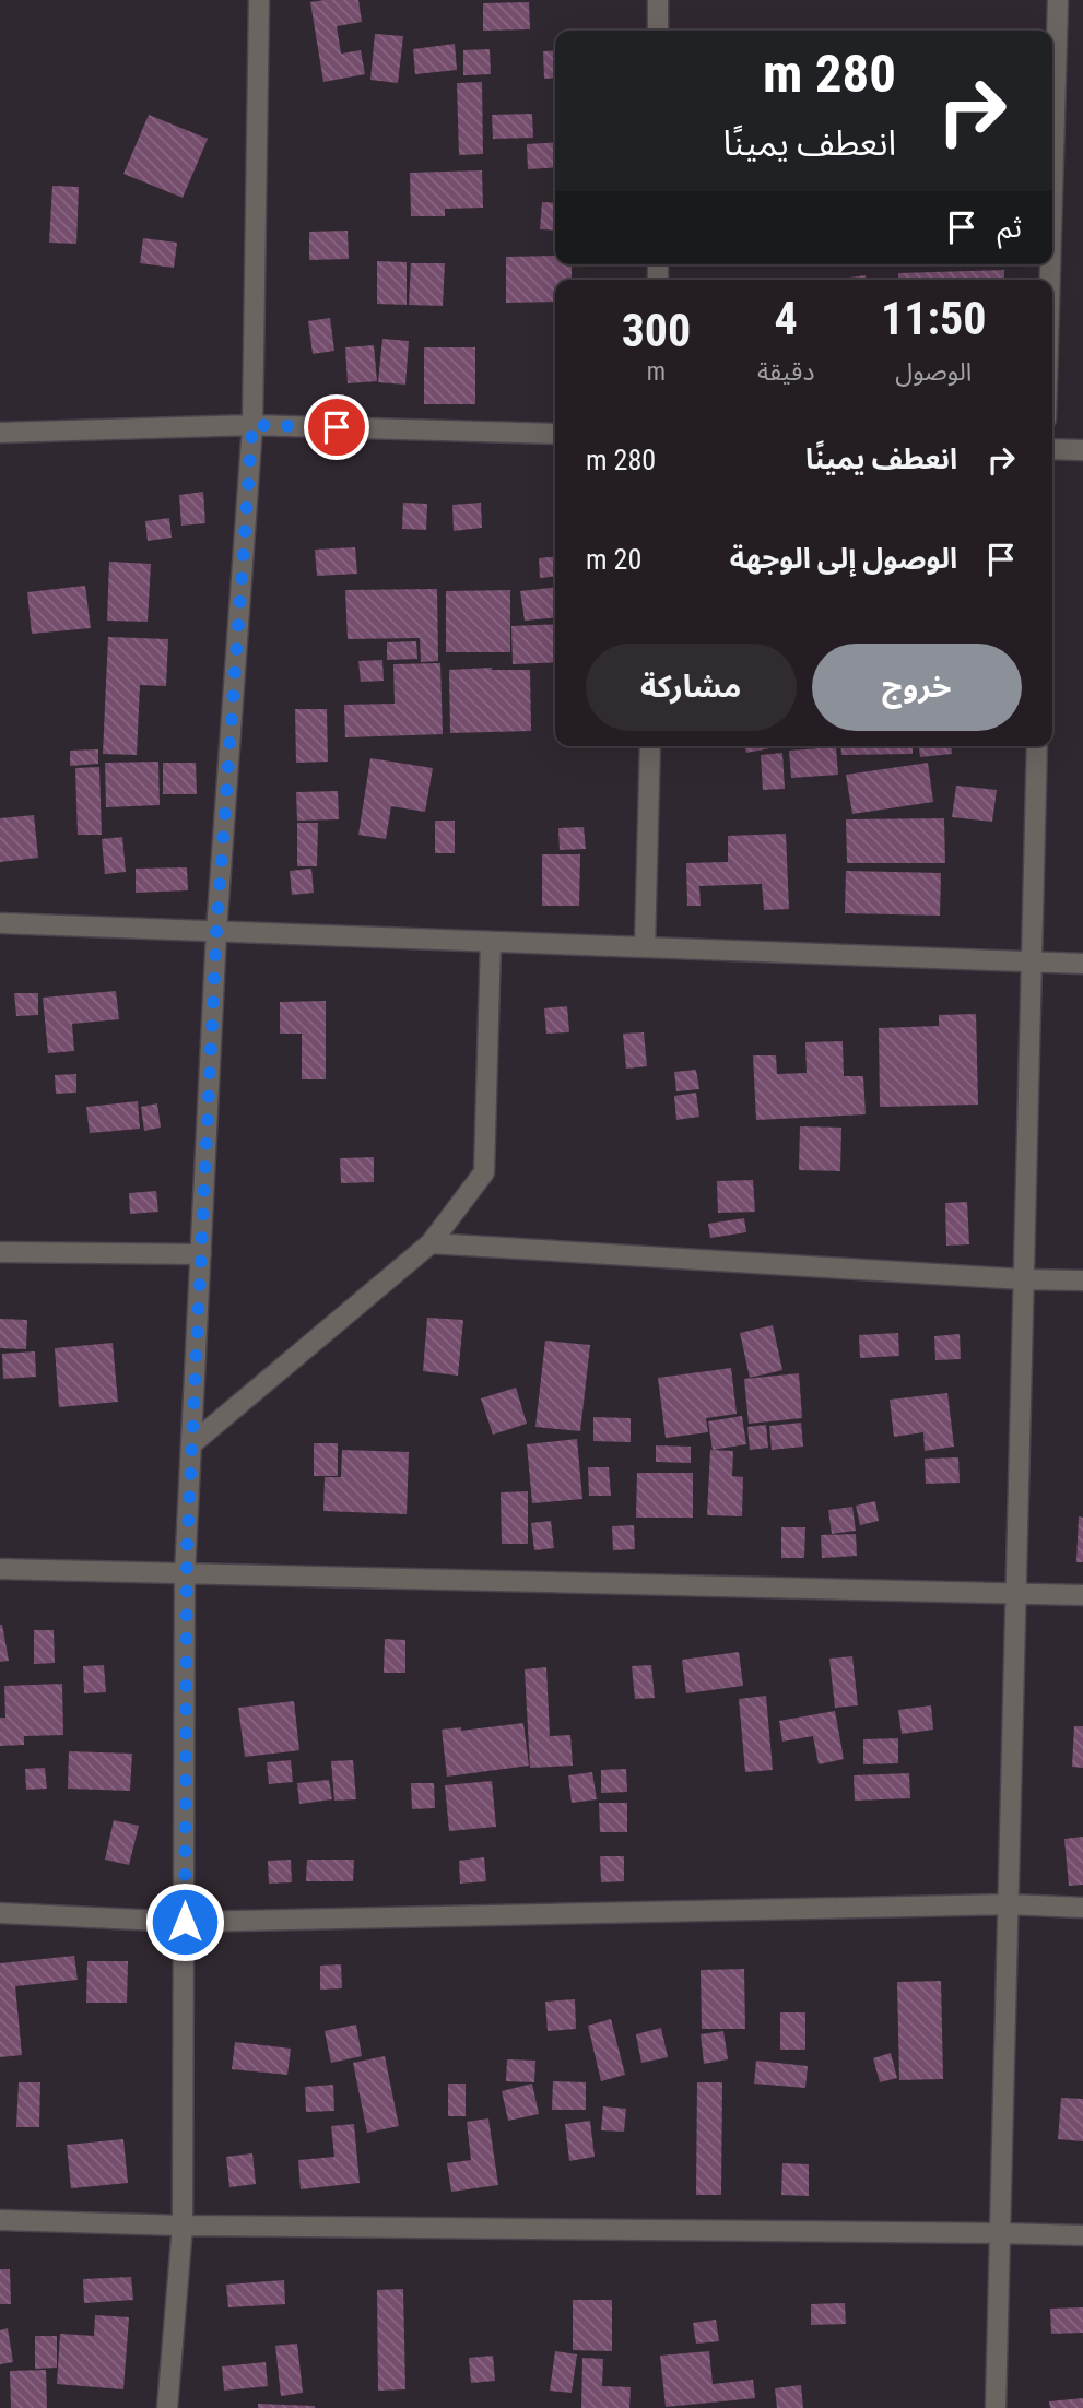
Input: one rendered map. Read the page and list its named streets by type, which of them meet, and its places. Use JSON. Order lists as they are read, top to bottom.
{
  "page": {
    "turn": ["280 m", "انعطف يمينًا"],
    "then": "ثم",
    "eta": [
      "11:50",
      "الوصول",
      "4",
      "دقيقة",
      "300",
      "m"
    ],
    "list": [
      {
        "name": "انعطف يمينًا",
        "value": "280 m"
      },
      {
        "name": "الوصول إلى الوجهة",
        "value": "20 m"
      }
    ],
    "buttons": ["خروج", "مشاركة"]
  }
}
